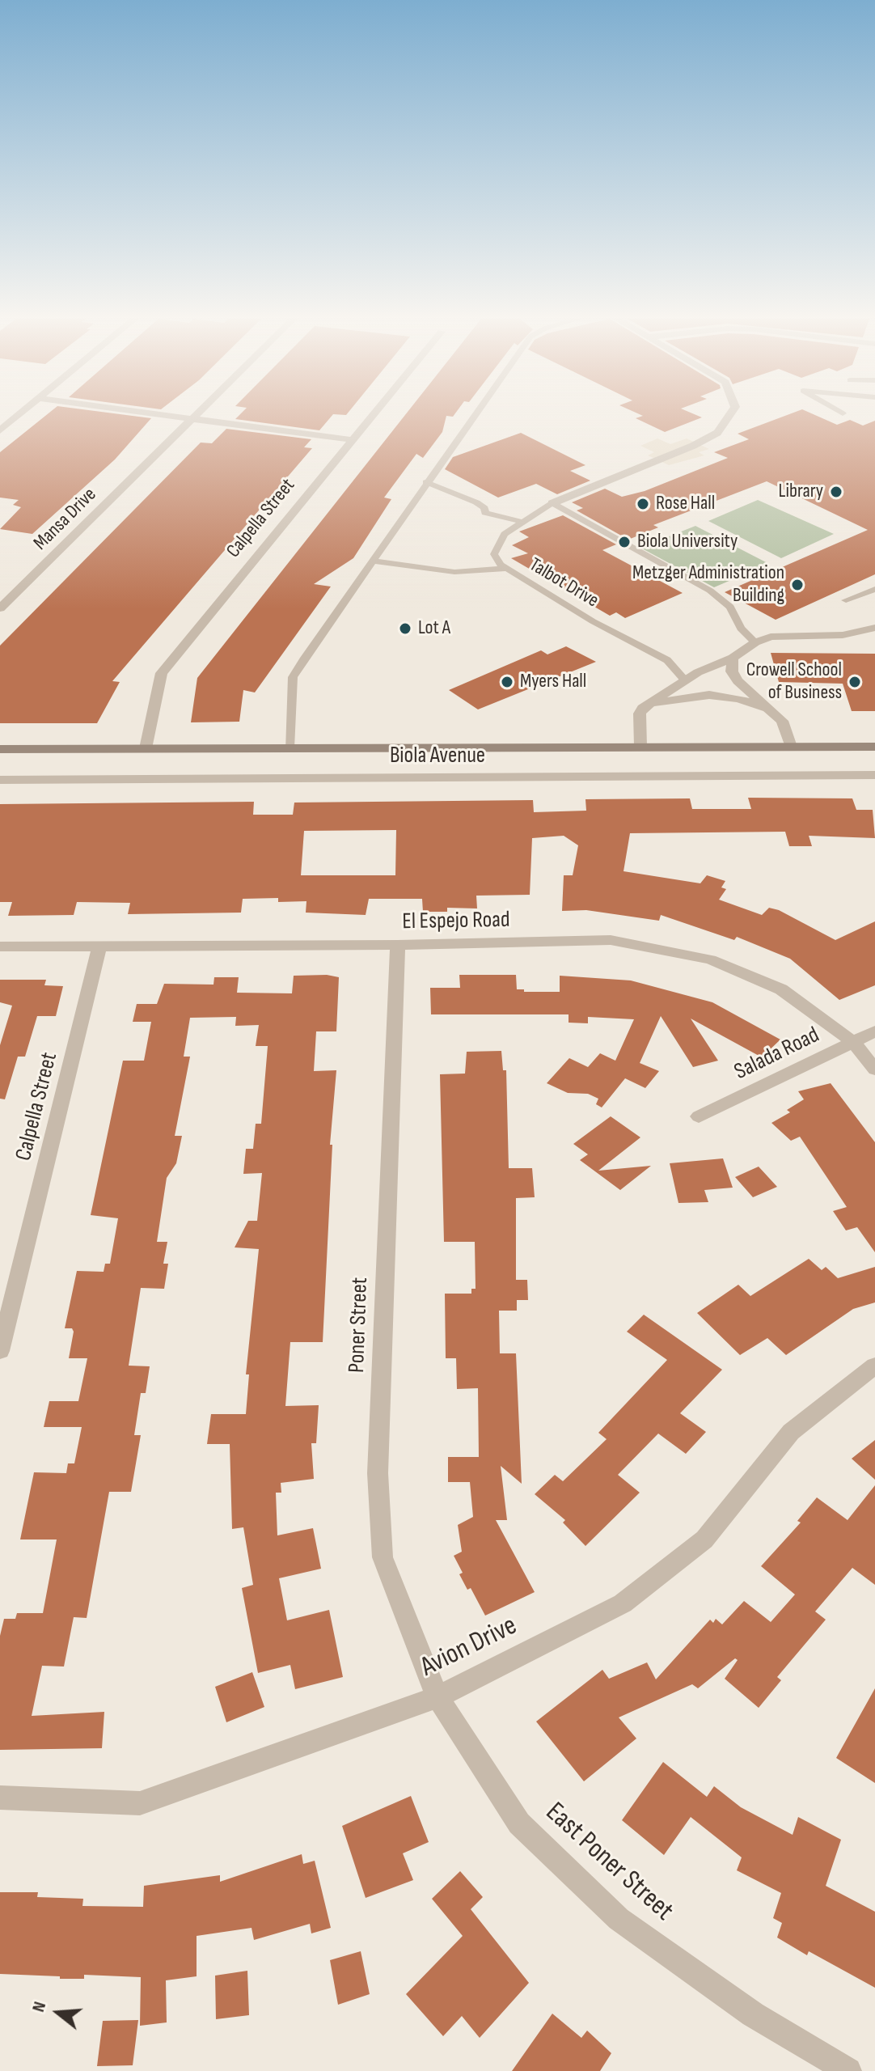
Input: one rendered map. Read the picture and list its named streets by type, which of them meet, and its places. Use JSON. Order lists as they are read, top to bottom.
{
  "streets": {
    "street": [
      "Calpella Street",
      "Mansa Drive",
      "Biola Avenue",
      "El Espejo Road",
      "Salada Road",
      "Poner Street",
      "Avion Drive",
      "East Poner Street"
    ],
    "lane": ["Talbot Drive"]
  },
  "crossings": [
    ["Calpella Street", "Biola Avenue"],
    ["Calpella Street", "El Espejo Road"],
    ["El Espejo Road", "Salada Road"],
    ["El Espejo Road", "Poner Street"],
    ["Poner Street", "Avion Drive"],
    ["Poner Street", "East Poner Street"],
    ["Avion Drive", "East Poner Street"]
  ],
  "places": [
    "Library",
    "Rose Hall",
    "Biola University",
    "Metzger Administration Building",
    "Lot A",
    "Myers Hall",
    "Crowell School of Business"
  ],
  "north": "left"
}
